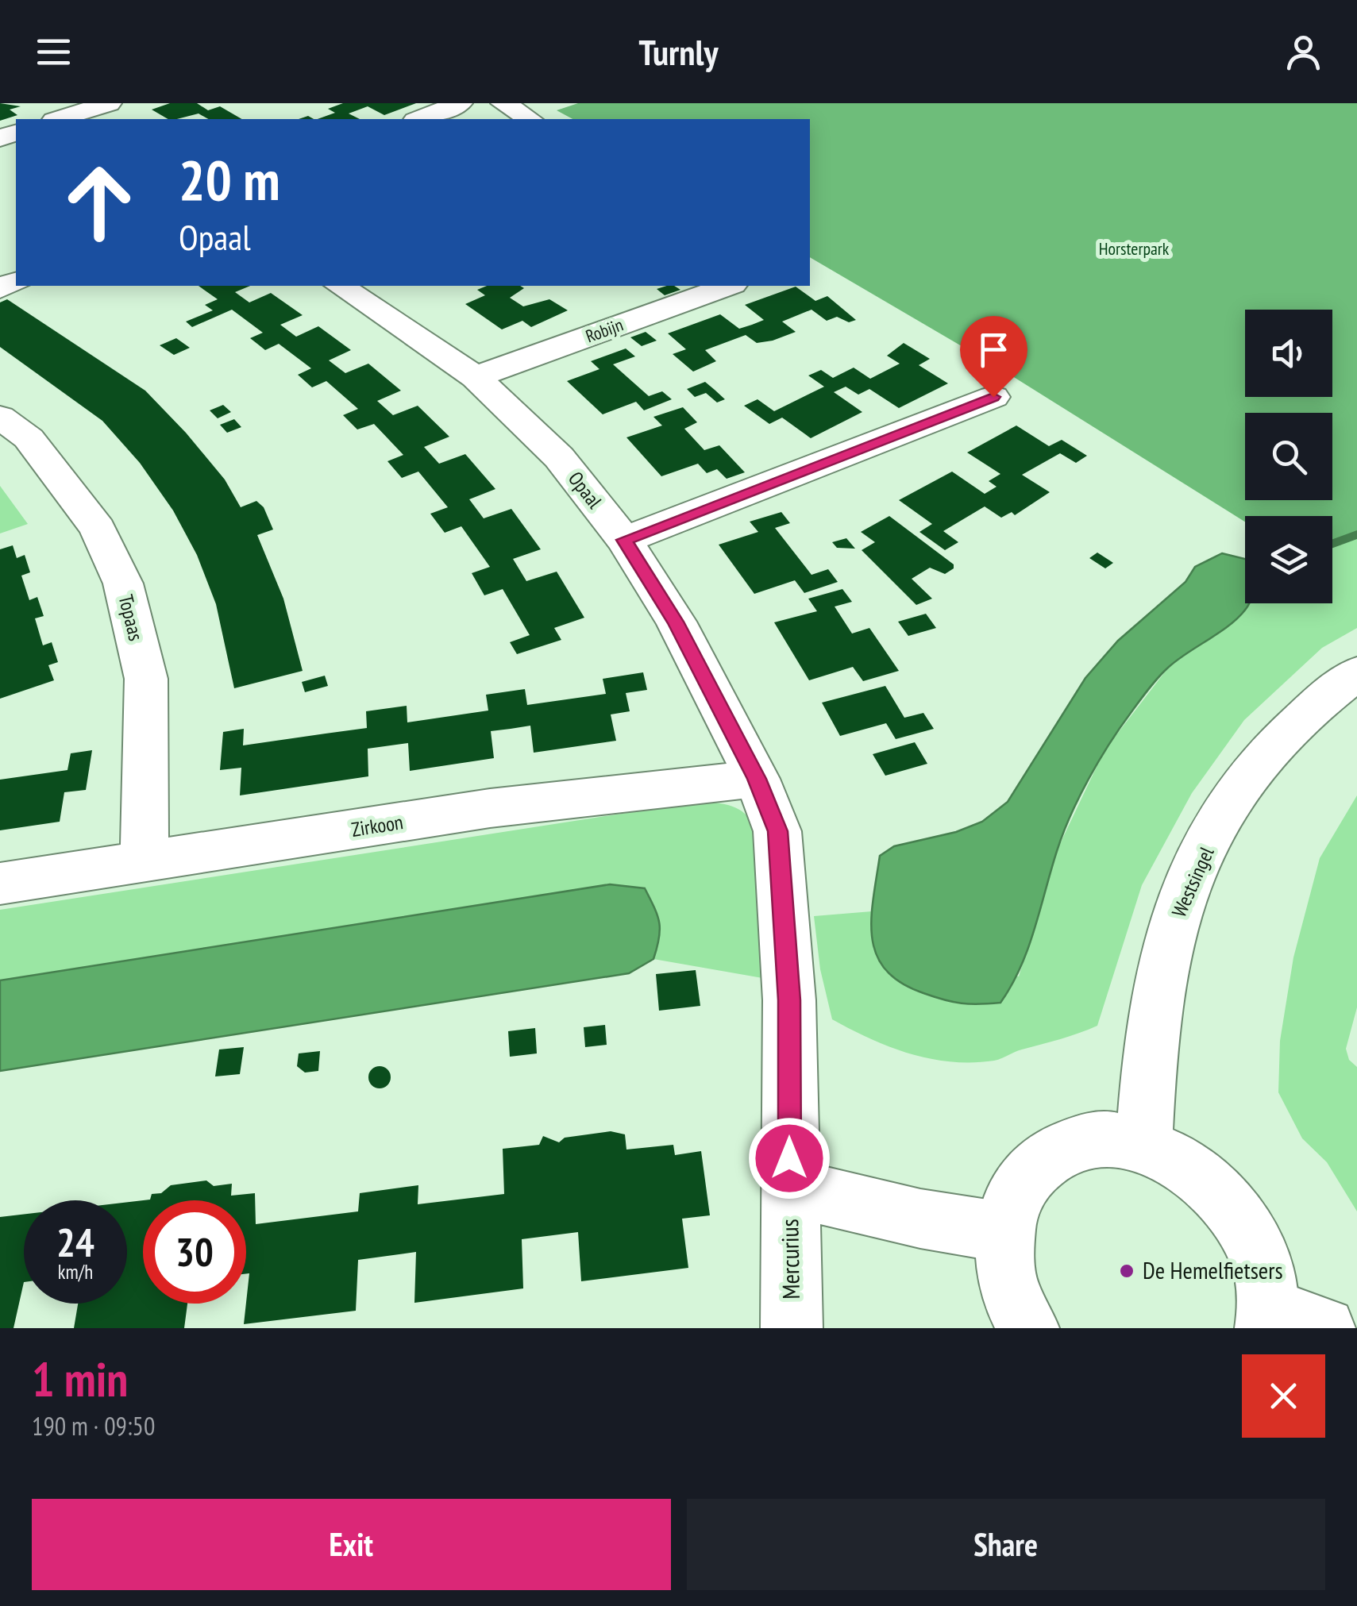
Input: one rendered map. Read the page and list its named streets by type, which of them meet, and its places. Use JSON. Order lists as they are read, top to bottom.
{
  "streets": {
    "street": [
      "Robijn",
      "Opaal",
      "Topaas",
      "Zirkoon",
      "Westsingel",
      "Mercurius"
    ]
  },
  "crossings": [
    ["Robijn", "Opaal"],
    ["Opaal", "Zirkoon"],
    ["Opaal", "Mercurius"],
    ["Topaas", "Zirkoon"]
  ],
  "parks": ["Horsterpark"],
  "places": ["De Hemelfietsers"],
  "page": {
    "header": "Turnly",
    "turn": ["20 m", "Opaal"],
    "speed": "24 km/h",
    "limit": "30",
    "heading": ["1 min", "190 m · 09:50"],
    "buttons": ["Exit", "Share"]
  }
}
